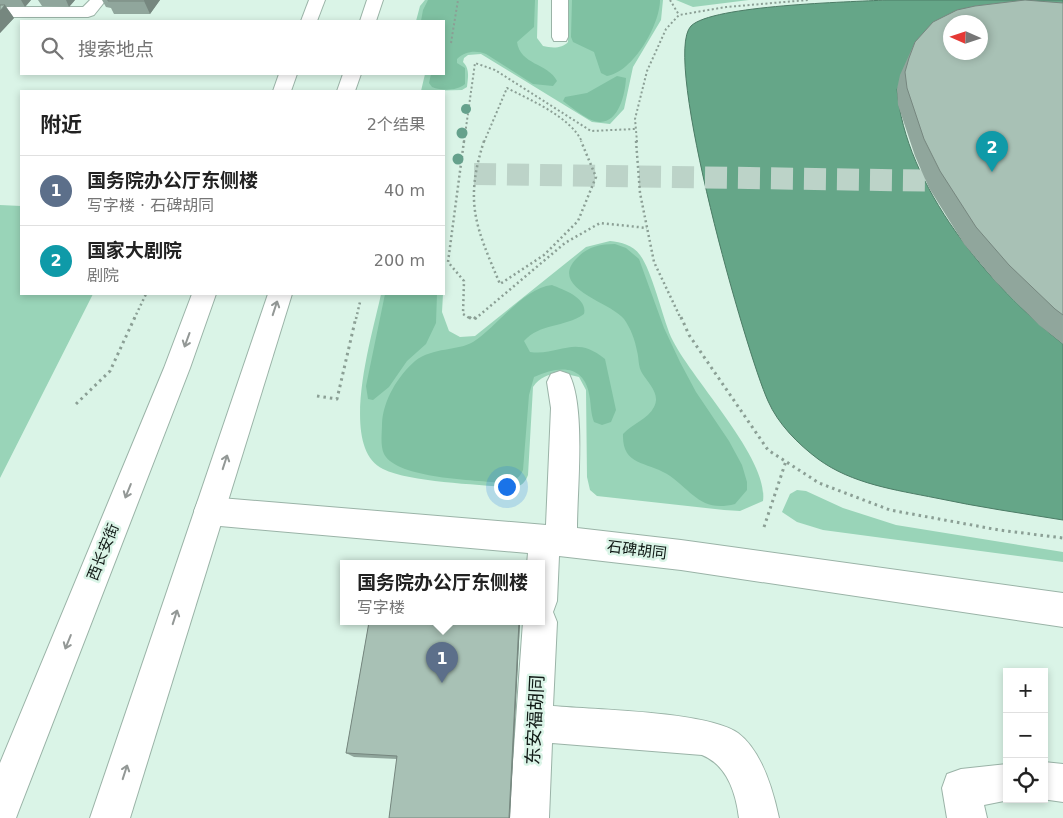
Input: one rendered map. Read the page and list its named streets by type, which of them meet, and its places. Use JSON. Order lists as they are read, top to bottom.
{
  "streets": {
    "main road": ["石碑胡同", "西长安街", "东安福胡同"]
  },
  "north": "left",
  "page": {
    "search": "搜索地点",
    "heading": ["附近", "2个结果"],
    "pins": ["2", "1"],
    "list": [
      {
        "mark": "1",
        "name": "国务院办公厅东侧楼",
        "note": "写字楼 · 石碑胡同",
        "value": "40 m"
      },
      {
        "mark": "2",
        "name": "国家大剧院",
        "note": "剧院",
        "value": "200 m"
      }
    ],
    "popup": ["国务院办公厅东侧楼", "写字楼"],
    "map_buttons": ["+", "−"]
  }
}
